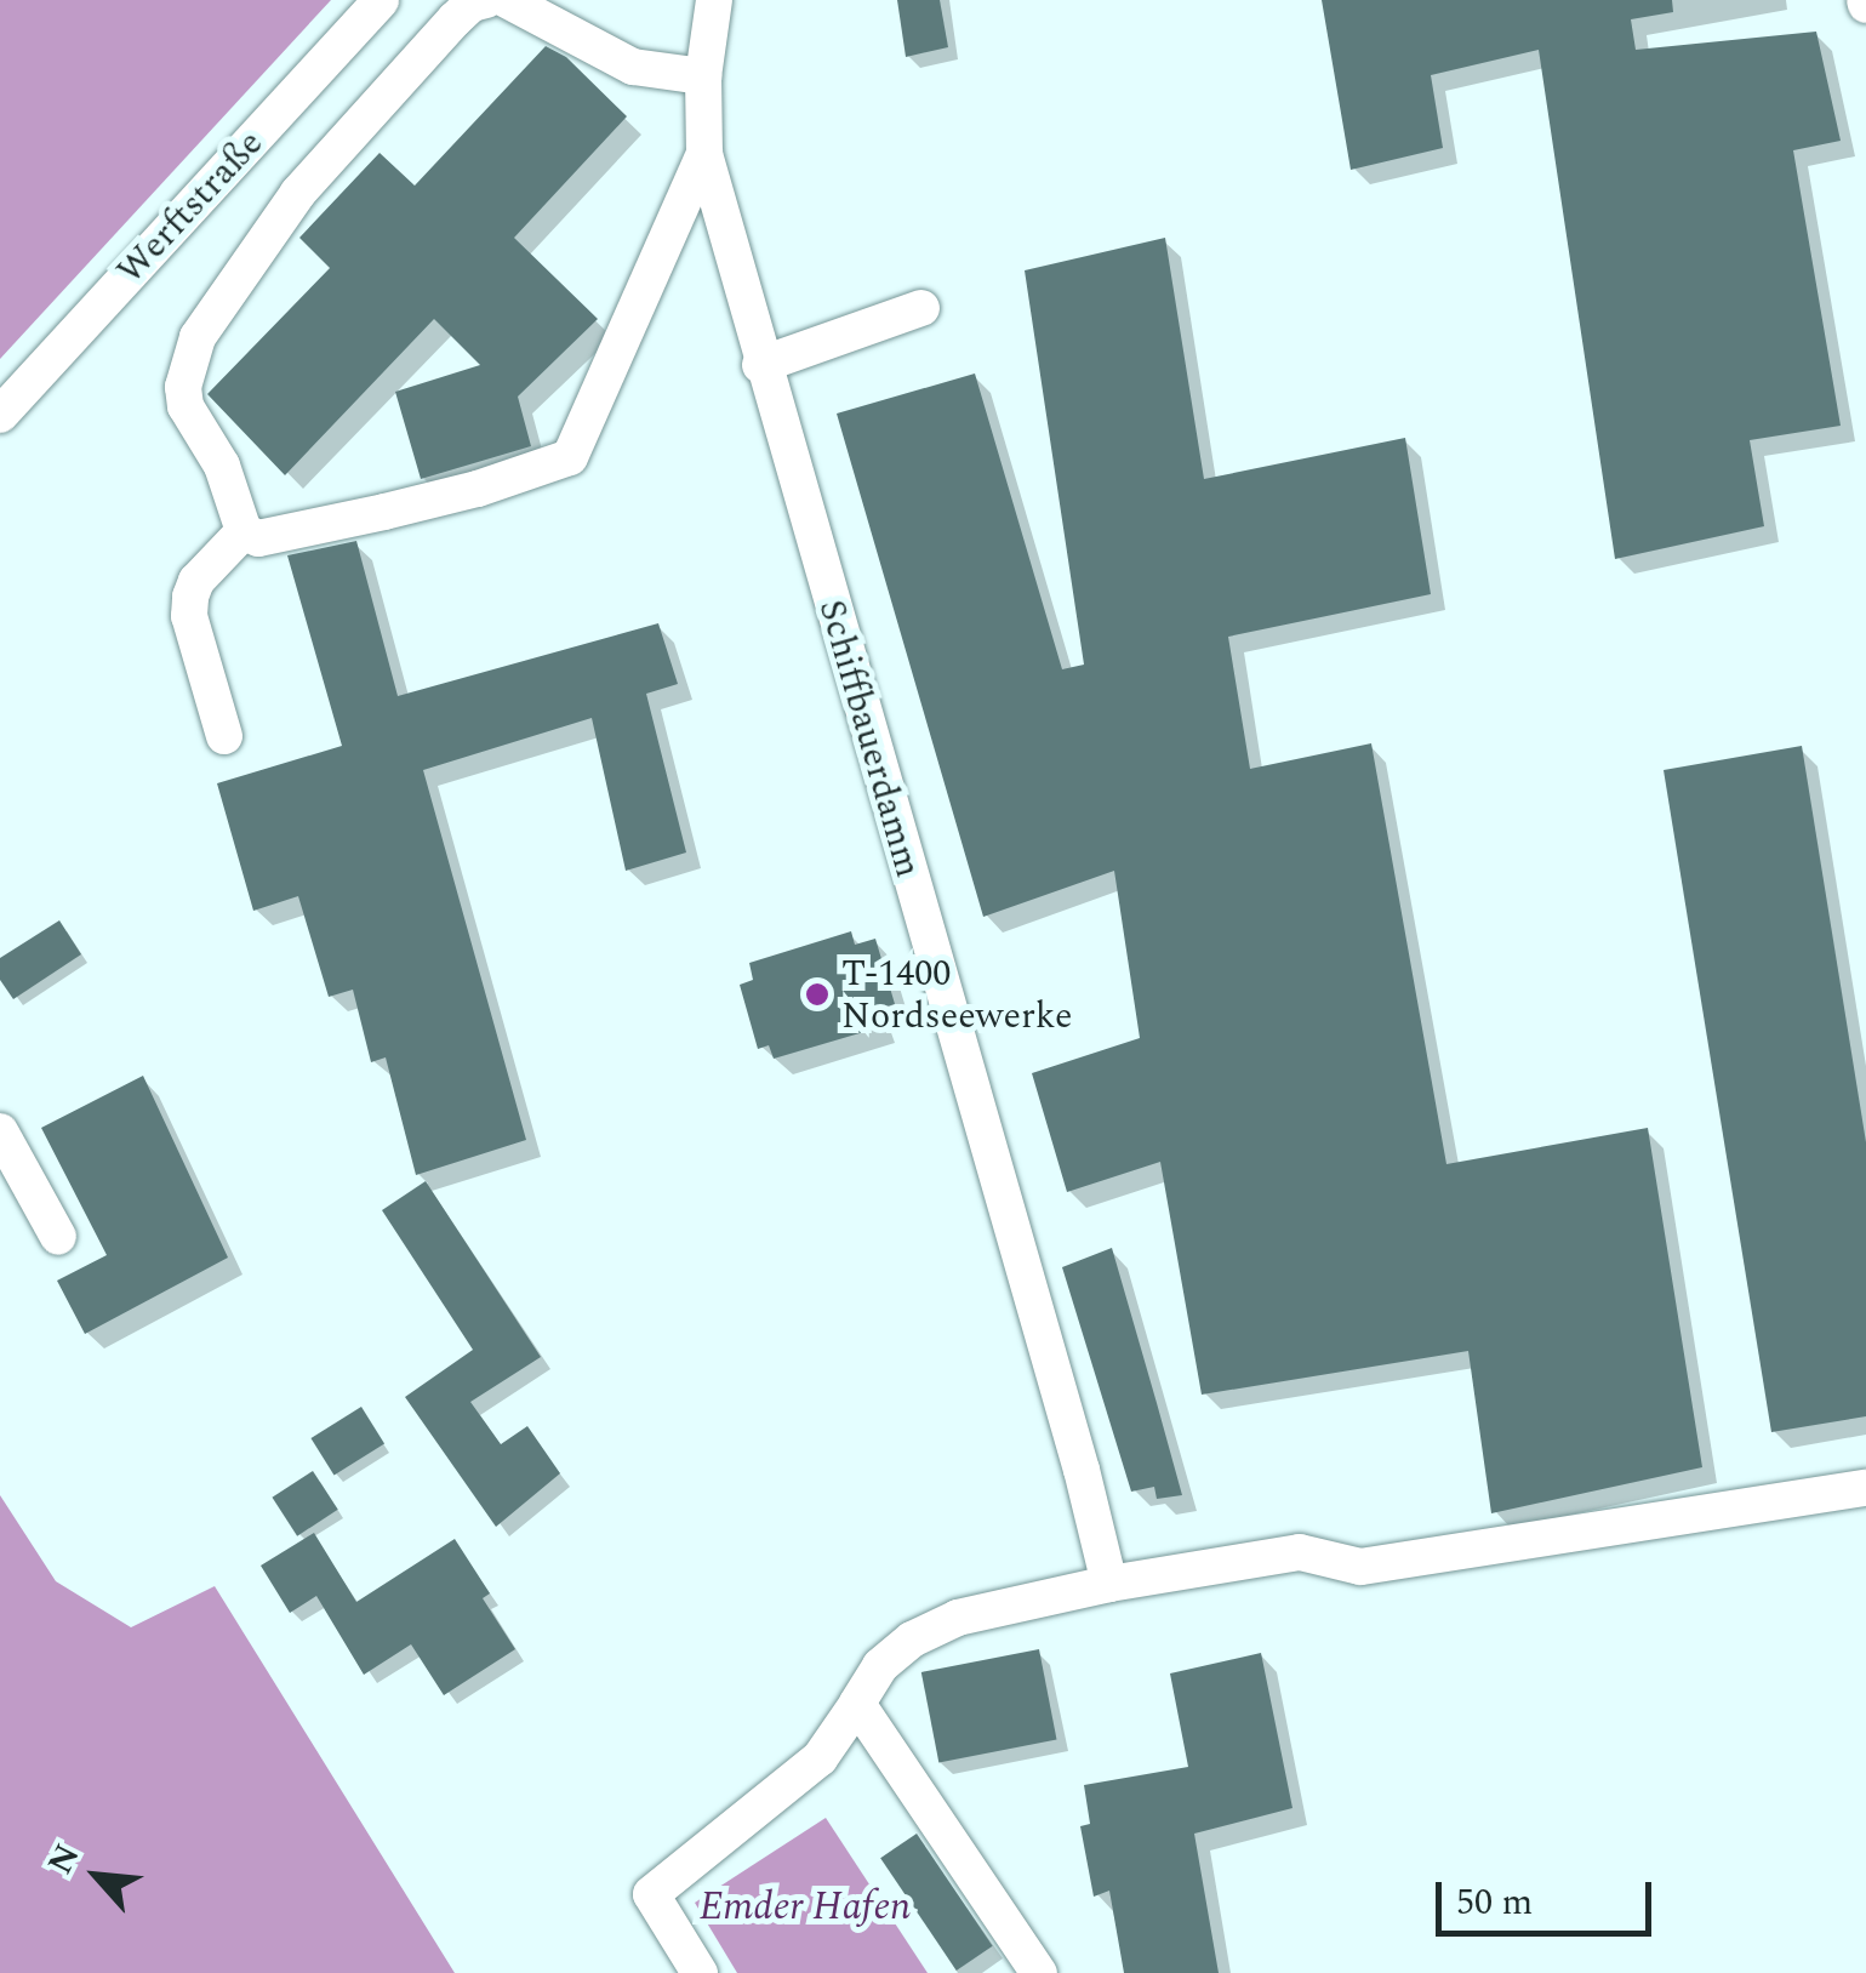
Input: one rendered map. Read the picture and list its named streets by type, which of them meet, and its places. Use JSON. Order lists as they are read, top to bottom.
{
  "streets": {
    "lane": ["Werftstraße", "Schiffbauerdamm"]
  },
  "water": ["Emder Hafen"],
  "places": ["T-1400 Nordseewerke"],
  "scale_bar": "50 m",
  "north": "top left"
}
